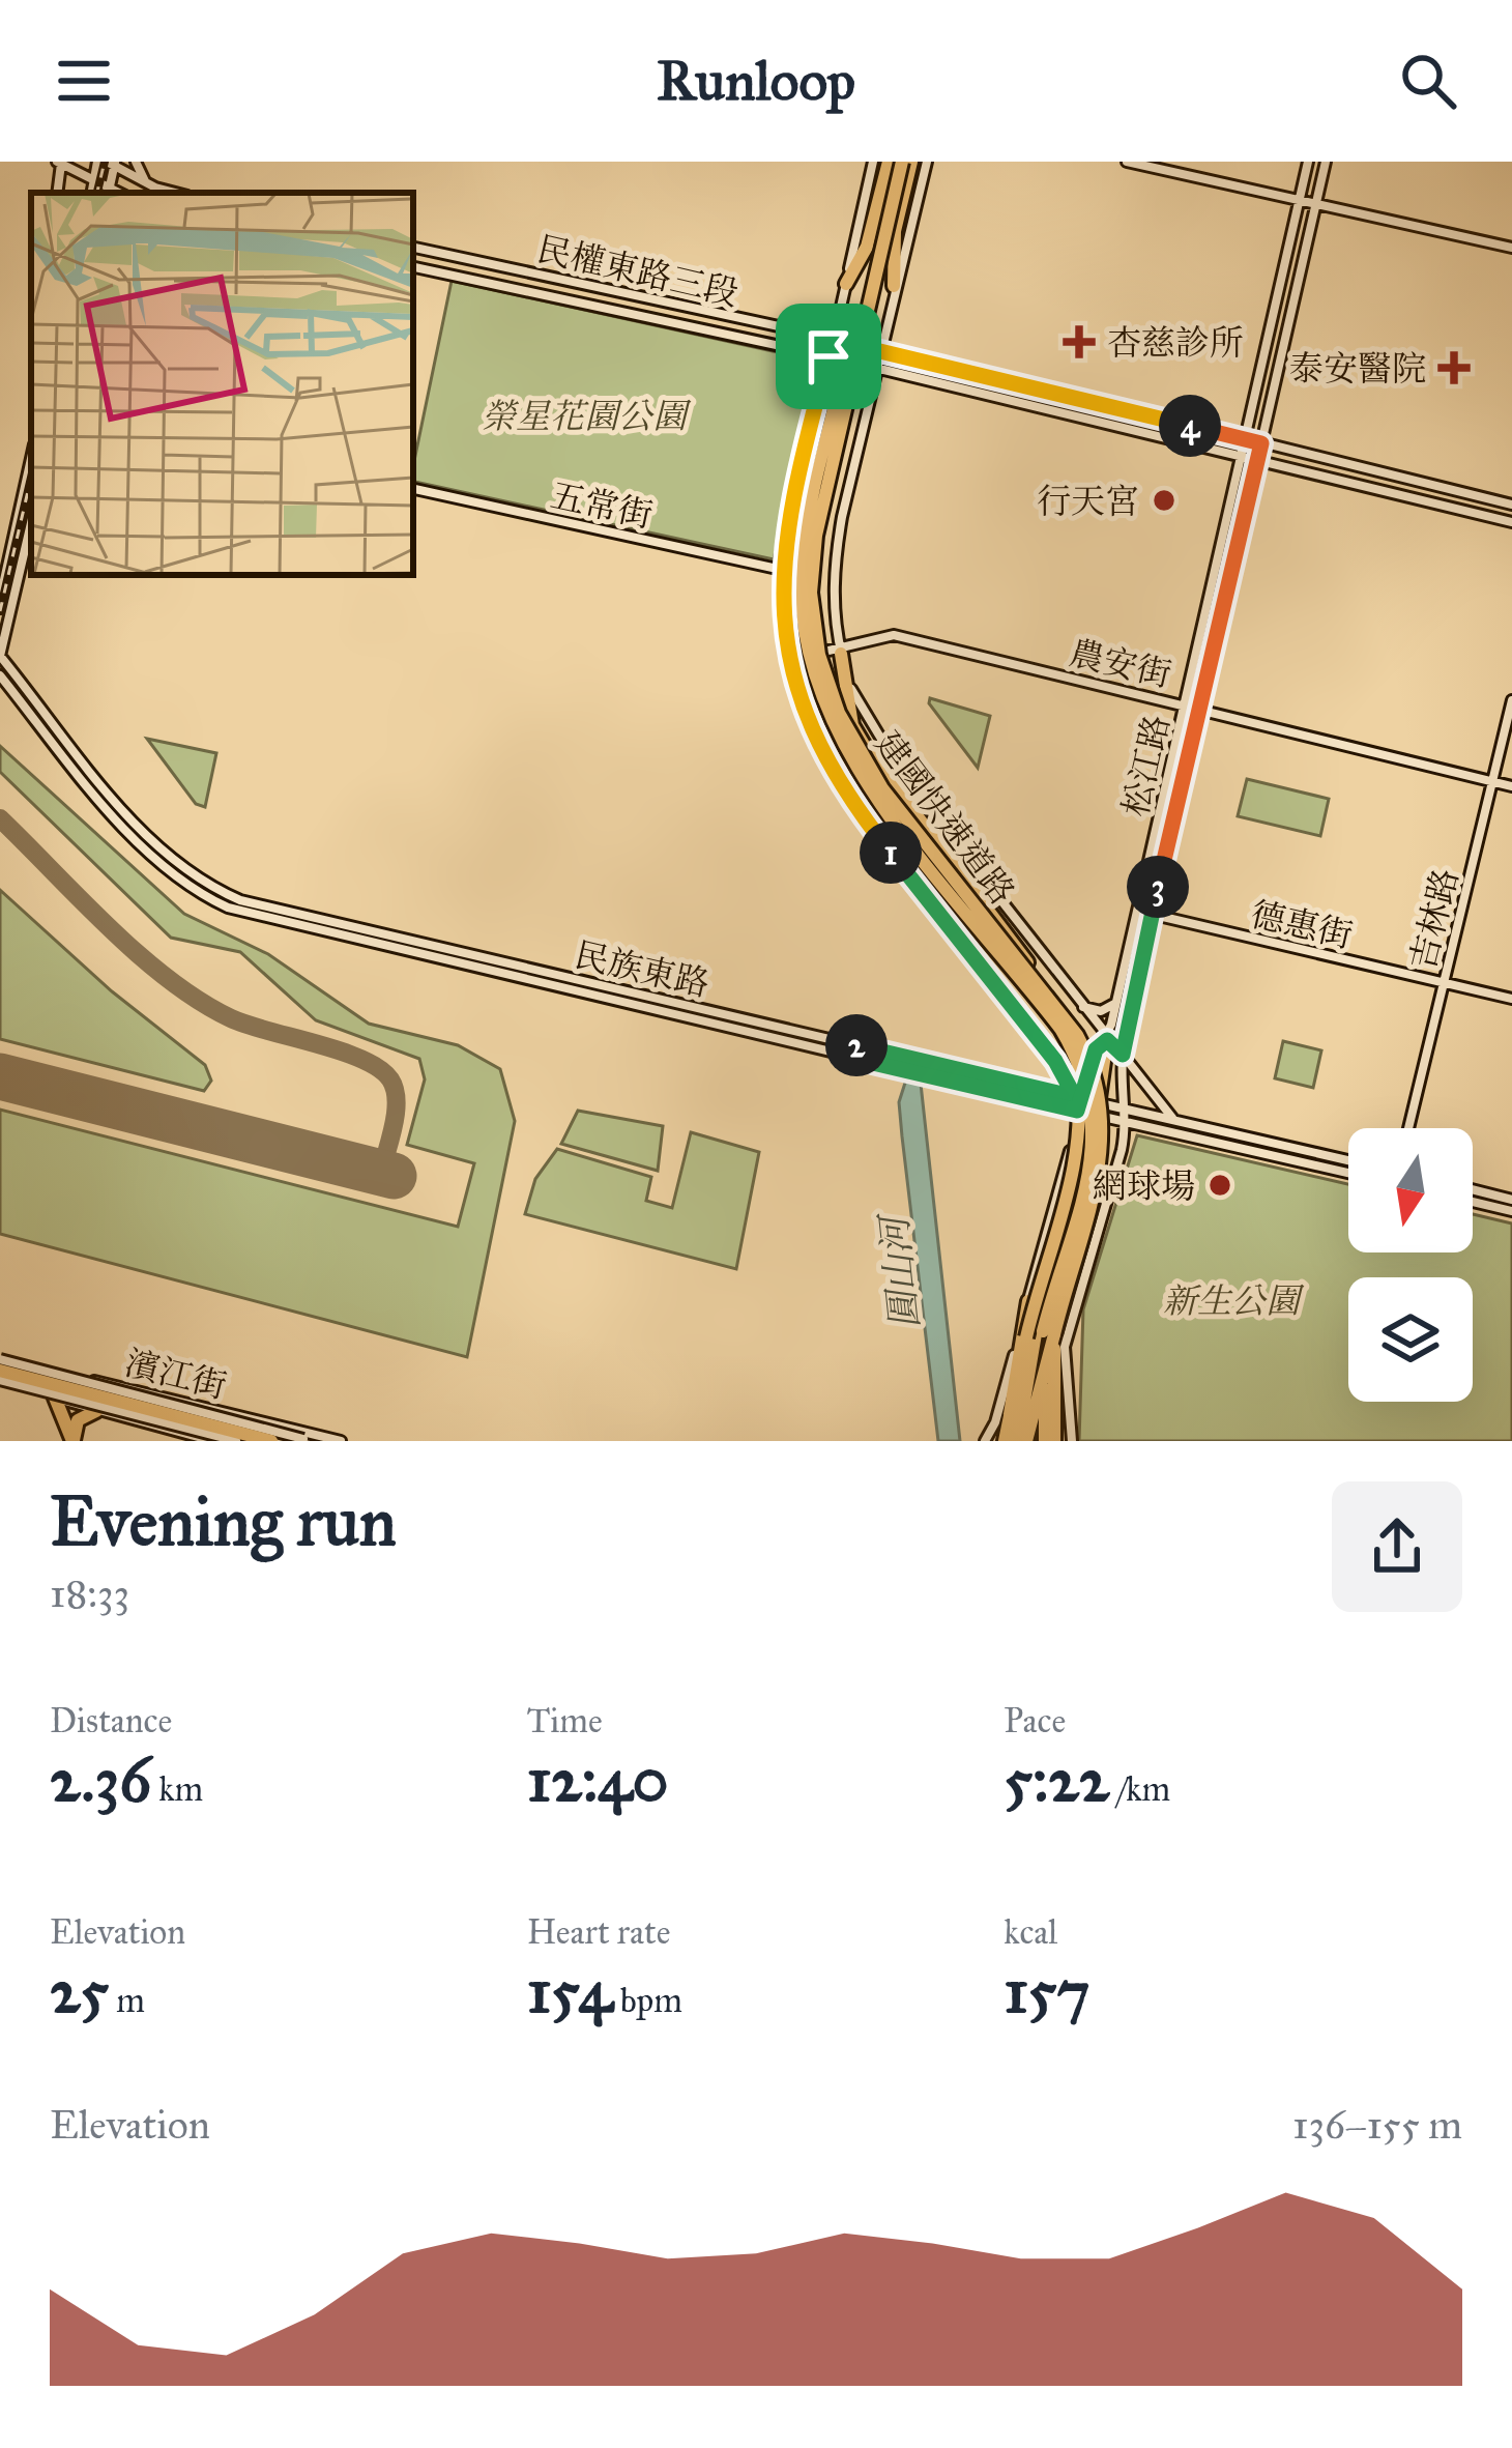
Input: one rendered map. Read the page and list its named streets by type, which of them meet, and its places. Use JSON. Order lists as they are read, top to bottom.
{
  "streets": {
    "highway": ["建國快速道路"],
    "street": [
      "民權東路三段",
      "五常街",
      "農安街",
      "松江路",
      "吉林路",
      "德惠街",
      "民族東路",
      "濱江街"
    ]
  },
  "crossings": [
    ["民權東路三段", "松江路"],
    ["農安街", "松江路"],
    ["農安街", "吉林路"],
    ["松江路", "德惠街"],
    ["松江路", "民族東路"],
    ["吉林路", "德惠街"]
  ],
  "water": ["圓山河"],
  "parks": ["榮星花園公園", "新生公園"],
  "places": {
    "health": ["杏慈診所", "泰安醫院"],
    "other": ["行天宮", "網球場"]
  },
  "north": "bottom",
  "page": {
    "header": "Runloop",
    "pins": [
      "4",
      "1",
      "3",
      "2"
    ],
    "heading": ["Evening run", "18:33"],
    "stats": [
      ["Distance", "2.36 km"],
      ["Time", "12:40"],
      ["Pace", "5:22 /km"],
      ["Elevation", "25 m"],
      ["Heart rate", "154 bpm"],
      ["kcal", "157"]
    ],
    "chart": ["Elevation", "136–155 m"]
  }
}
